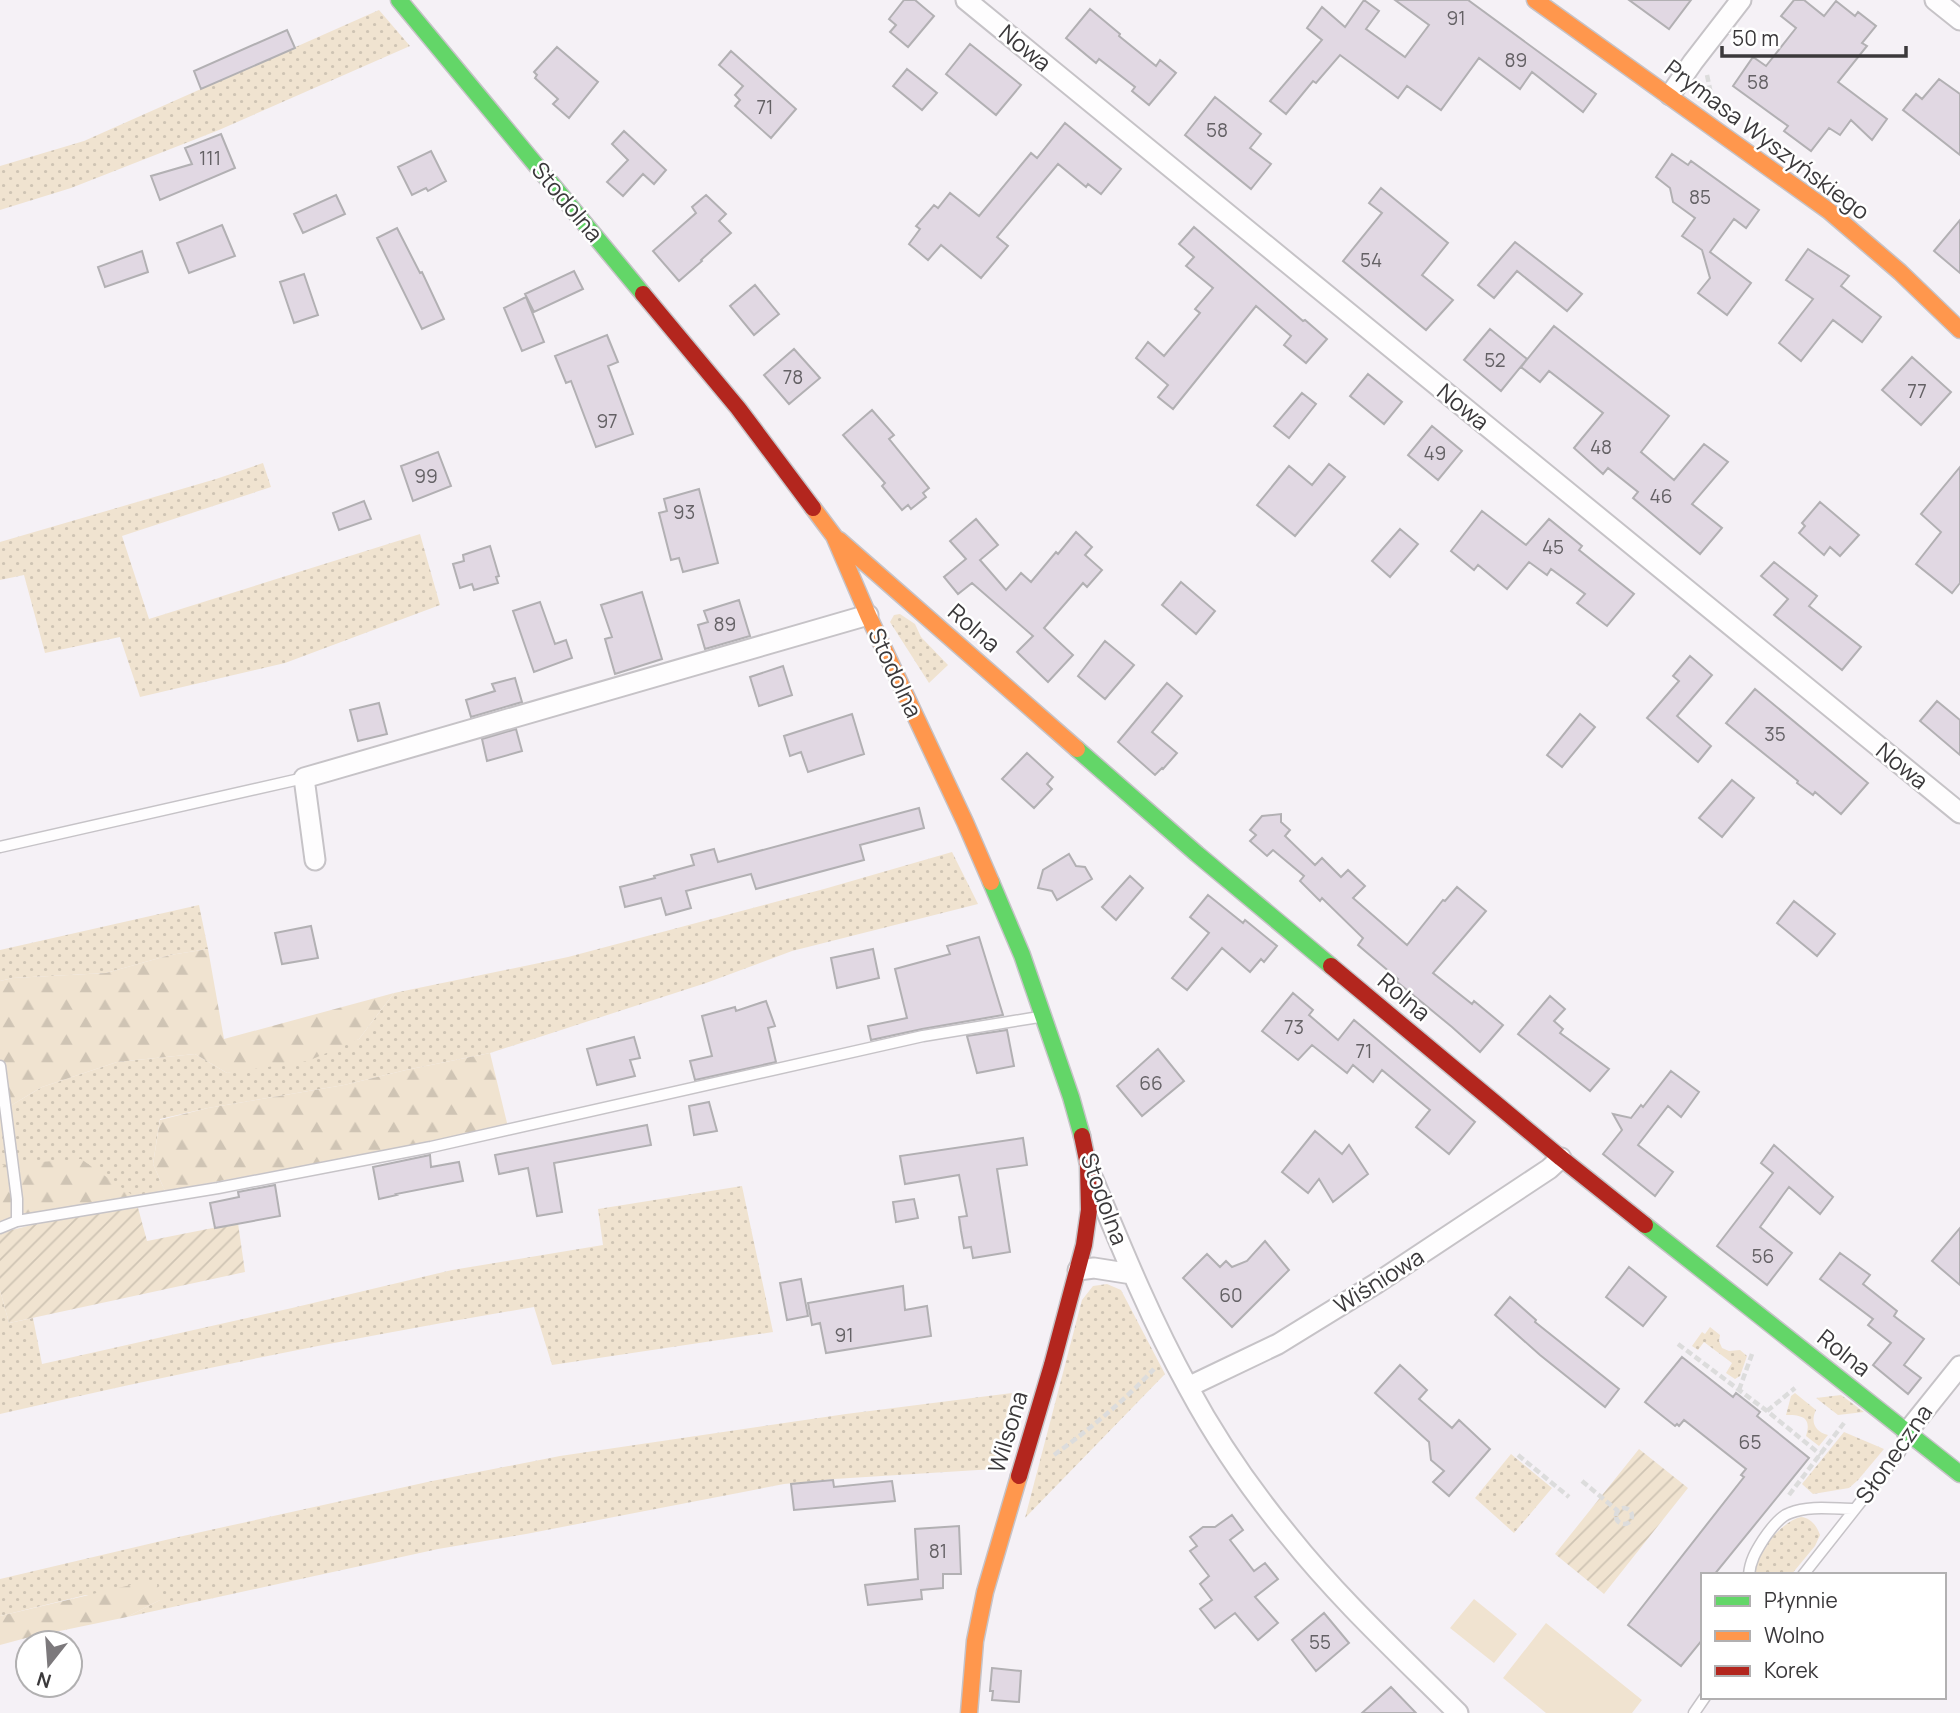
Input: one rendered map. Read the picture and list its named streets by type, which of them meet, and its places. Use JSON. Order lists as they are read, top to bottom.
{
  "streets": {
    "street": [
      "Nowa",
      "Prymasa Wyszyńskiego",
      "Stodolna",
      "Rolna",
      "Wiśniowa",
      "Wilsona",
      "Słoneczna"
    ]
  },
  "crossings": [
    ["Stodolna", "Rolna"],
    ["Stodolna", "Wiśniowa"],
    ["Stodolna", "Wilsona"],
    ["Rolna", "Wiśniowa"],
    ["Rolna", "Słoneczna"]
  ],
  "house_numbers": [
    "91",
    "89",
    "58",
    "71",
    "58",
    "111",
    "85",
    "54",
    "52",
    "78",
    "77",
    "97",
    "48",
    "49",
    "99",
    "46",
    "93",
    "45",
    "89",
    "35",
    "73",
    "71",
    "66",
    "56",
    "60",
    "91",
    "65",
    "81",
    "55"
  ],
  "legend": ["Płynnie", "Wolno", "Korek"],
  "scale_bar": "50 m",
  "north": "bottom"
}
